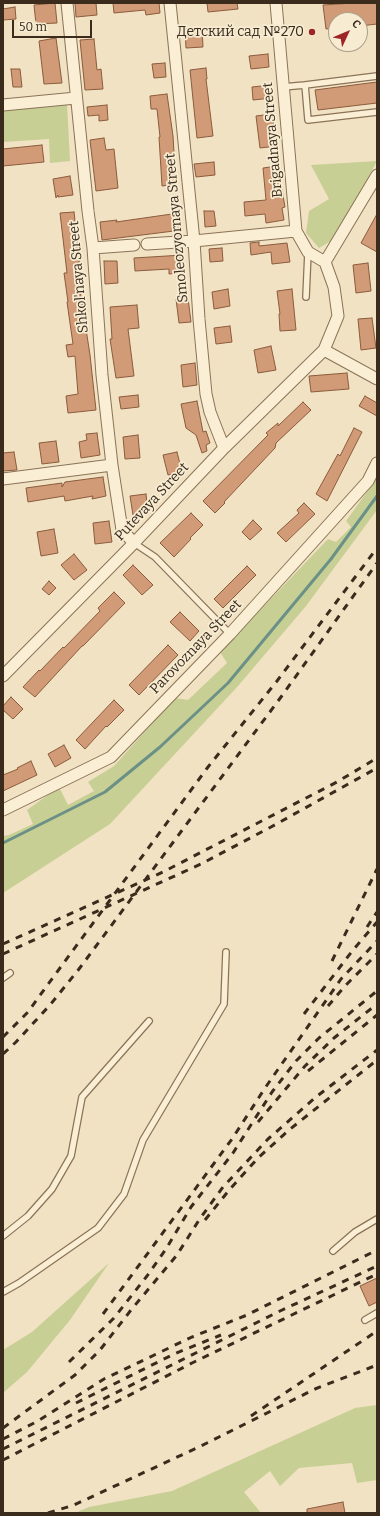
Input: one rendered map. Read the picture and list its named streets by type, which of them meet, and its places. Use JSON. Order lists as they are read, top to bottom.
{
  "streets": {
    "street": [
      "Brigadnaya Street",
      "Smoleozyornaya Street",
      "Shkol'naya Street",
      "Putevaya Street",
      "Parovoznaya Street"
    ]
  },
  "crossings": [
    ["Smoleozyornaya Street", "Putevaya Street"],
    ["Shkol'naya Street", "Putevaya Street"]
  ],
  "places": ["Детский сад №270"],
  "scale_bar": "50 m",
  "north": "top right"
}
